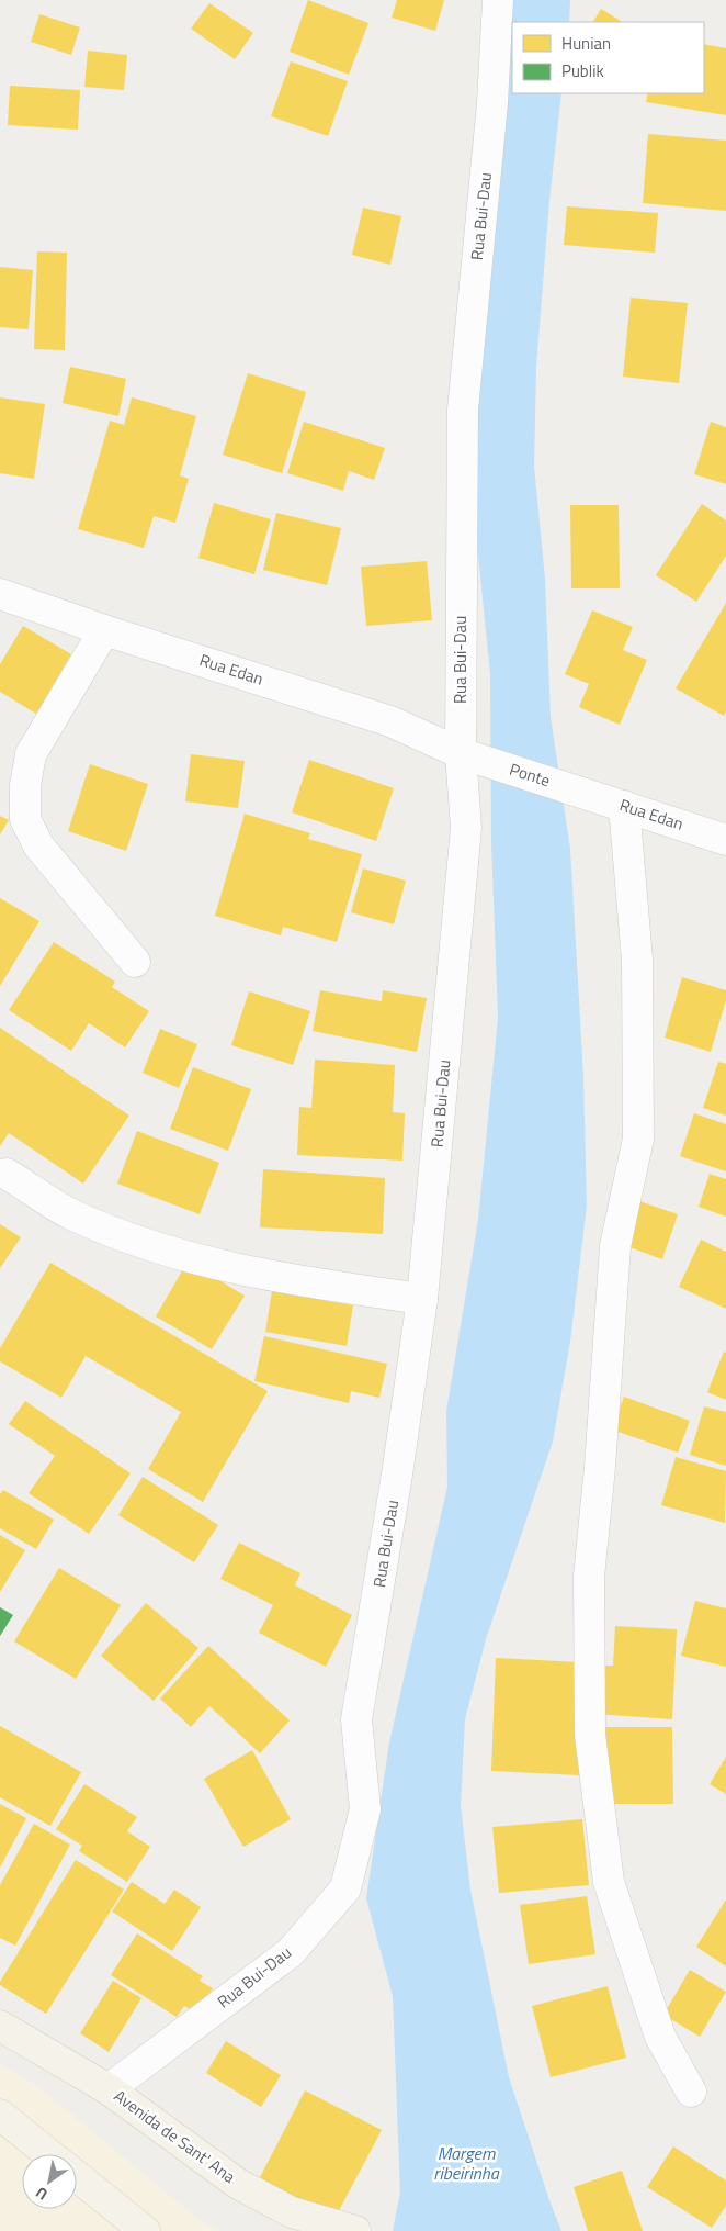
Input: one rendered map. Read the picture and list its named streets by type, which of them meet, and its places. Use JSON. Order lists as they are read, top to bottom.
{
  "streets": {
    "main road": ["Avenida de Sant' Ana"],
    "street": ["Rua Bui-Dau", "Rua Edan", "Ponte"]
  },
  "crossings": [
    ["Rua Bui-Dau", "Rua Edan"],
    ["Rua Bui-Dau", "Ponte"],
    ["Rua Bui-Dau", "Avenida de Sant' Ana"],
    ["Rua Edan", "Ponte"]
  ],
  "water": ["Margem ribeirinha"],
  "legend": ["Hunian", "Publik"],
  "north": "bottom left"
}
